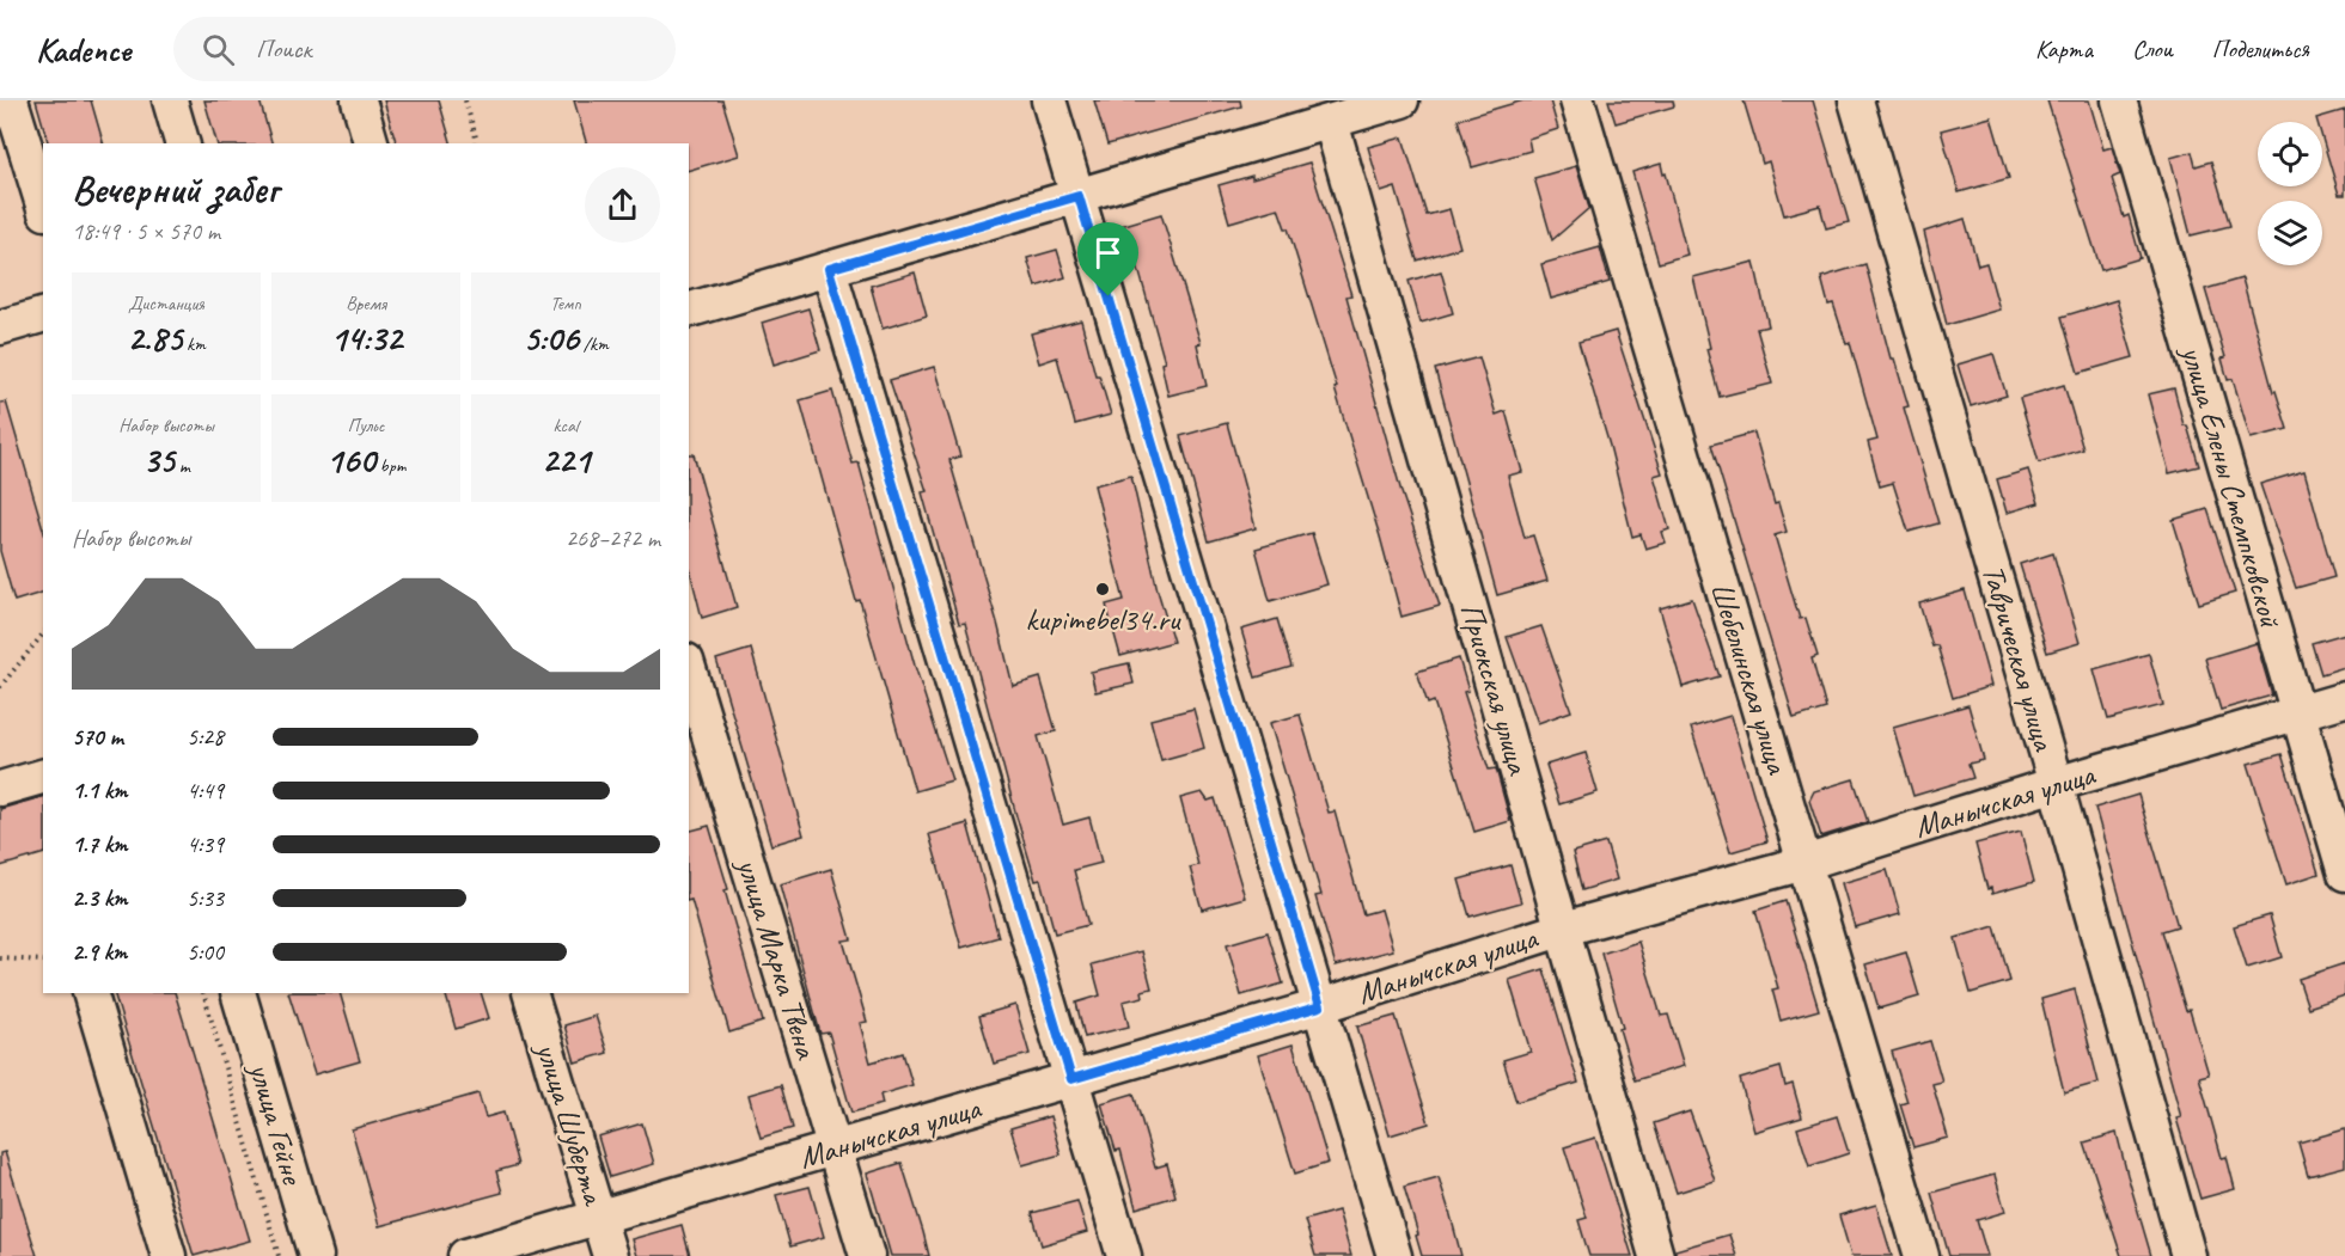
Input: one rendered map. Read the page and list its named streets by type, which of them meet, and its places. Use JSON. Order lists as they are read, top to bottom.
{
  "streets": {
    "street": [
      "улица Елены Стемпковской",
      "Таврическая улица",
      "Шебелинская улица",
      "Приокская улица",
      "Манычская улица",
      "улица Марка Твена",
      "улица Гейне",
      "улица Шуберта"
    ]
  },
  "crossings": [
    ["улица Елены Стемпковской", "Манычская улица"],
    ["Таврическая улица", "Манычская улица"],
    ["Шебелинская улица", "Манычская улица"],
    ["Приокская улица", "Манычская улица"],
    ["Манычская улица", "улица Марка Твена"],
    ["Манычская улица", "улица Шуберта"]
  ],
  "places": ["kupimebel34.ru"],
  "page": {
    "header": "Kadence",
    "search": "Поиск",
    "nav": ["Карта", "Слои", "Поделиться"],
    "heading": ["Вечерний забег", "18:49 · 5 × 570 m"],
    "stats": [
      ["Дистанция", "2.85 km"],
      ["Время", "14:32"],
      ["Темп", "5:06 /km"],
      ["Набор высоты", "35 m"],
      ["Пульс", "160 bpm"],
      ["kcal", "221"]
    ],
    "chart": ["Набор высоты", "268–272 m"],
    "list": [
      {
        "name": "570 m",
        "note": "5:28"
      },
      {
        "name": "1.1 km",
        "note": "4:49"
      },
      {
        "name": "1.7 km",
        "note": "4:39"
      },
      {
        "name": "2.3 km",
        "note": "5:33"
      },
      {
        "name": "2.9 km",
        "note": "5:00"
      }
    ]
  }
}
